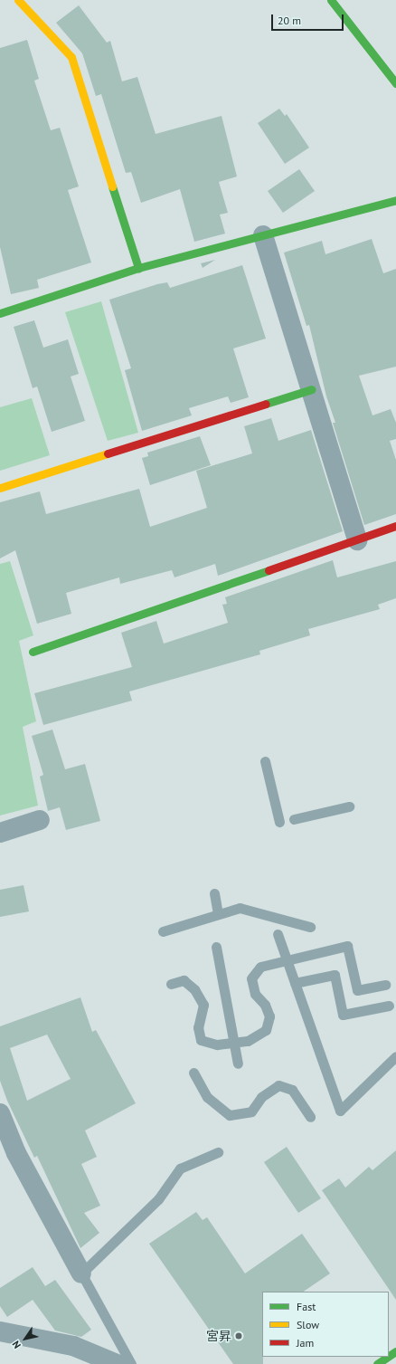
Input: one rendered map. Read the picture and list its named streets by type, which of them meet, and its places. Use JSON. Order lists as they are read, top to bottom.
{
  "places": ["宮昇"],
  "legend": ["Fast", "Slow", "Jam"],
  "scale_bar": "20 m",
  "north": "bottom left"
}
